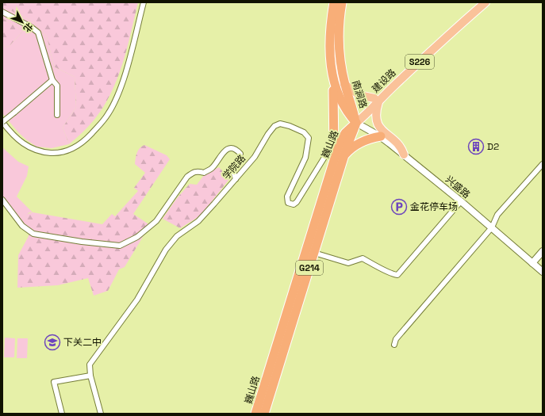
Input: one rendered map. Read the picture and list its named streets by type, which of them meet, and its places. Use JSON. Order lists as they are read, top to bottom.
{
  "streets": {
    "highway": ["南涧路", "巍山路", "G214"],
    "main road": ["S226", "建设路"],
    "street": ["学院路", "兴盛路"]
  },
  "crossings": [
    ["建设路", "南涧路"],
    ["建设路", "巍山路"],
    ["建设路", "兴盛路"],
    ["南涧路", "巍山路"],
    ["南涧路", "兴盛路"],
    ["巍山路", "兴盛路"]
  ],
  "places": {
    "building": ["D2"],
    "parking": ["金花停车场"],
    "school or university": ["下关二中"]
  },
  "north": "bottom right"
}
